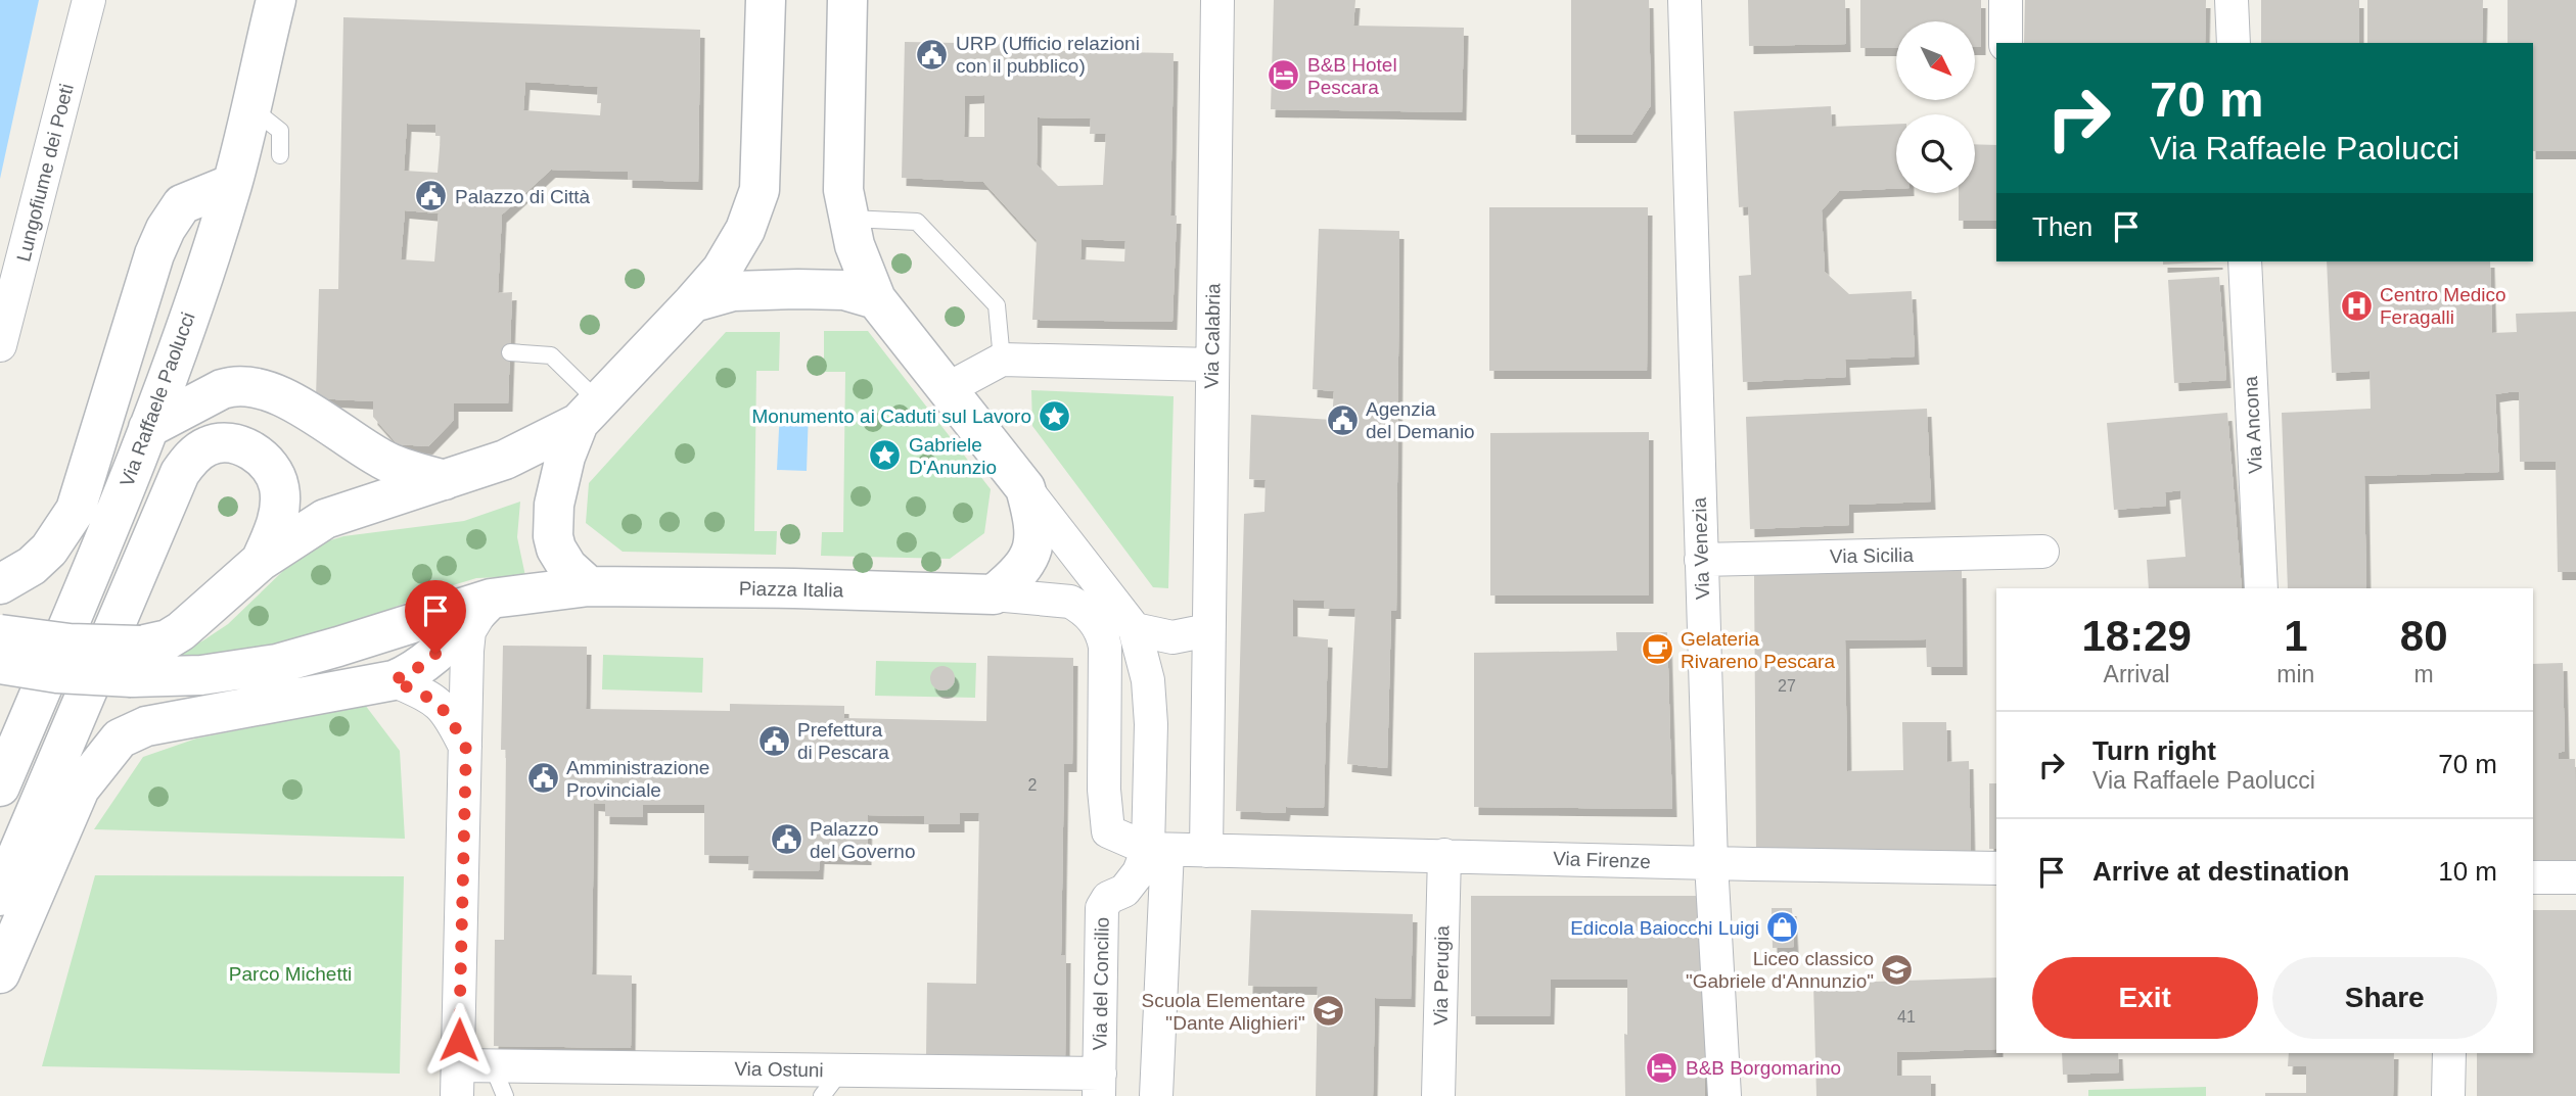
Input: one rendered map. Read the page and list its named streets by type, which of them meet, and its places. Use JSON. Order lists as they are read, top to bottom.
{
  "streets": {
    "street": [
      "Lungofiume dei Poeti",
      "Via Calabria",
      "Via Raffaele Paolucci",
      "Via Ancona",
      "Via Venezia",
      "Via Sicilia",
      "Piazza Italia",
      "Via Firenze",
      "Via Perugia",
      "Via del Concilio",
      "Via Ostuni"
    ]
  },
  "crossings": [
    ["Via Calabria", "Via Firenze"],
    ["Via Venezia", "Via Sicilia"],
    ["Via Venezia", "Via Firenze"],
    ["Piazza Italia", "Via del Concilio"],
    ["Via Firenze", "Via Perugia"],
    ["Via del Concilio", "Via Ostuni"]
  ],
  "parks": ["Parco Michetti"],
  "places": {
    "public building": [
      "URP (Ufficio relazioni con il pubblico)",
      "Palazzo di Città",
      "Agenzia del Demanio",
      "Prefettura di Pescara",
      "Amministrazione Provinciale",
      "Palazzo del Governo"
    ],
    "hotel": ["B&B Hotel Pescara", "B&B Borgomarino"],
    "hospital": ["Centro Medico Feragalli"],
    "place": ["Monumento ai Caduti sul Lavoro", "Gabriele D'Anunzio"],
    "cafe": ["Gelateria Rivareno Pescara"],
    "shop": ["Edicola Baiocchi Luigi"],
    "school or university": ["Liceo classico \"Gabriele d'Annunzio\"", "Scuola Elementare ''Dante Alighieri''"]
  },
  "house_numbers": ["27", "2", "41"],
  "north": "bottom right",
  "page": {
    "turn": ["70 m", "Via Raffaele Paolucci"],
    "then": "Then",
    "eta": [
      "18:29",
      "Arrival",
      "1",
      "min",
      "80",
      "m"
    ],
    "list": [
      {
        "name": "Turn right",
        "note": "Via Raffaele Paolucci",
        "value": "70 m"
      },
      {
        "name": "Arrive at destination",
        "value": "10 m"
      }
    ],
    "buttons": ["Exit", "Share"]
  }
}
